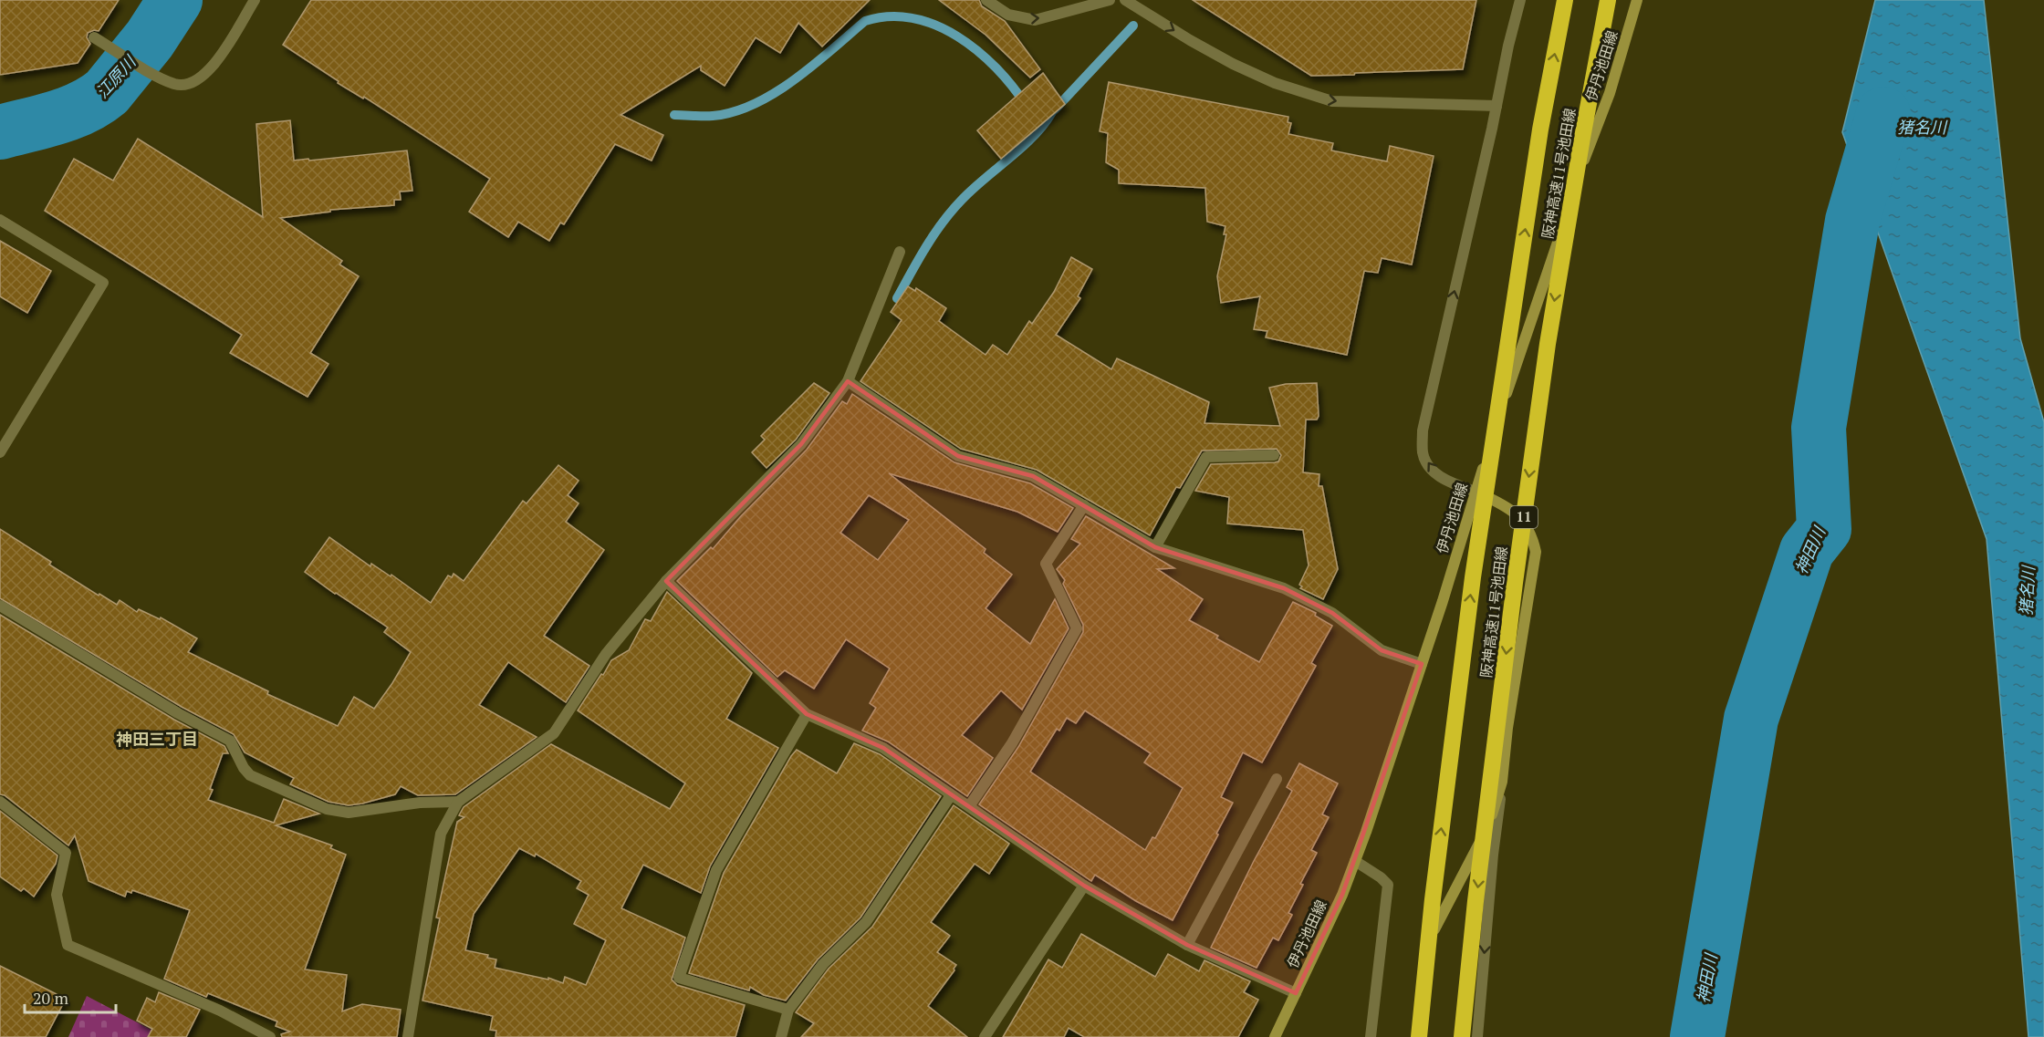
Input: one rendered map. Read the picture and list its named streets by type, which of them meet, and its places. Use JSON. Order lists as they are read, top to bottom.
{
  "streets": {
    "highway": ["阪神高速11号池田線", "11"],
    "main road": ["伊丹池田線"]
  },
  "districts": ["神田三丁目"],
  "water": ["江原川", "猪名川", "神田川"],
  "scale_bar": "20 m"
}
